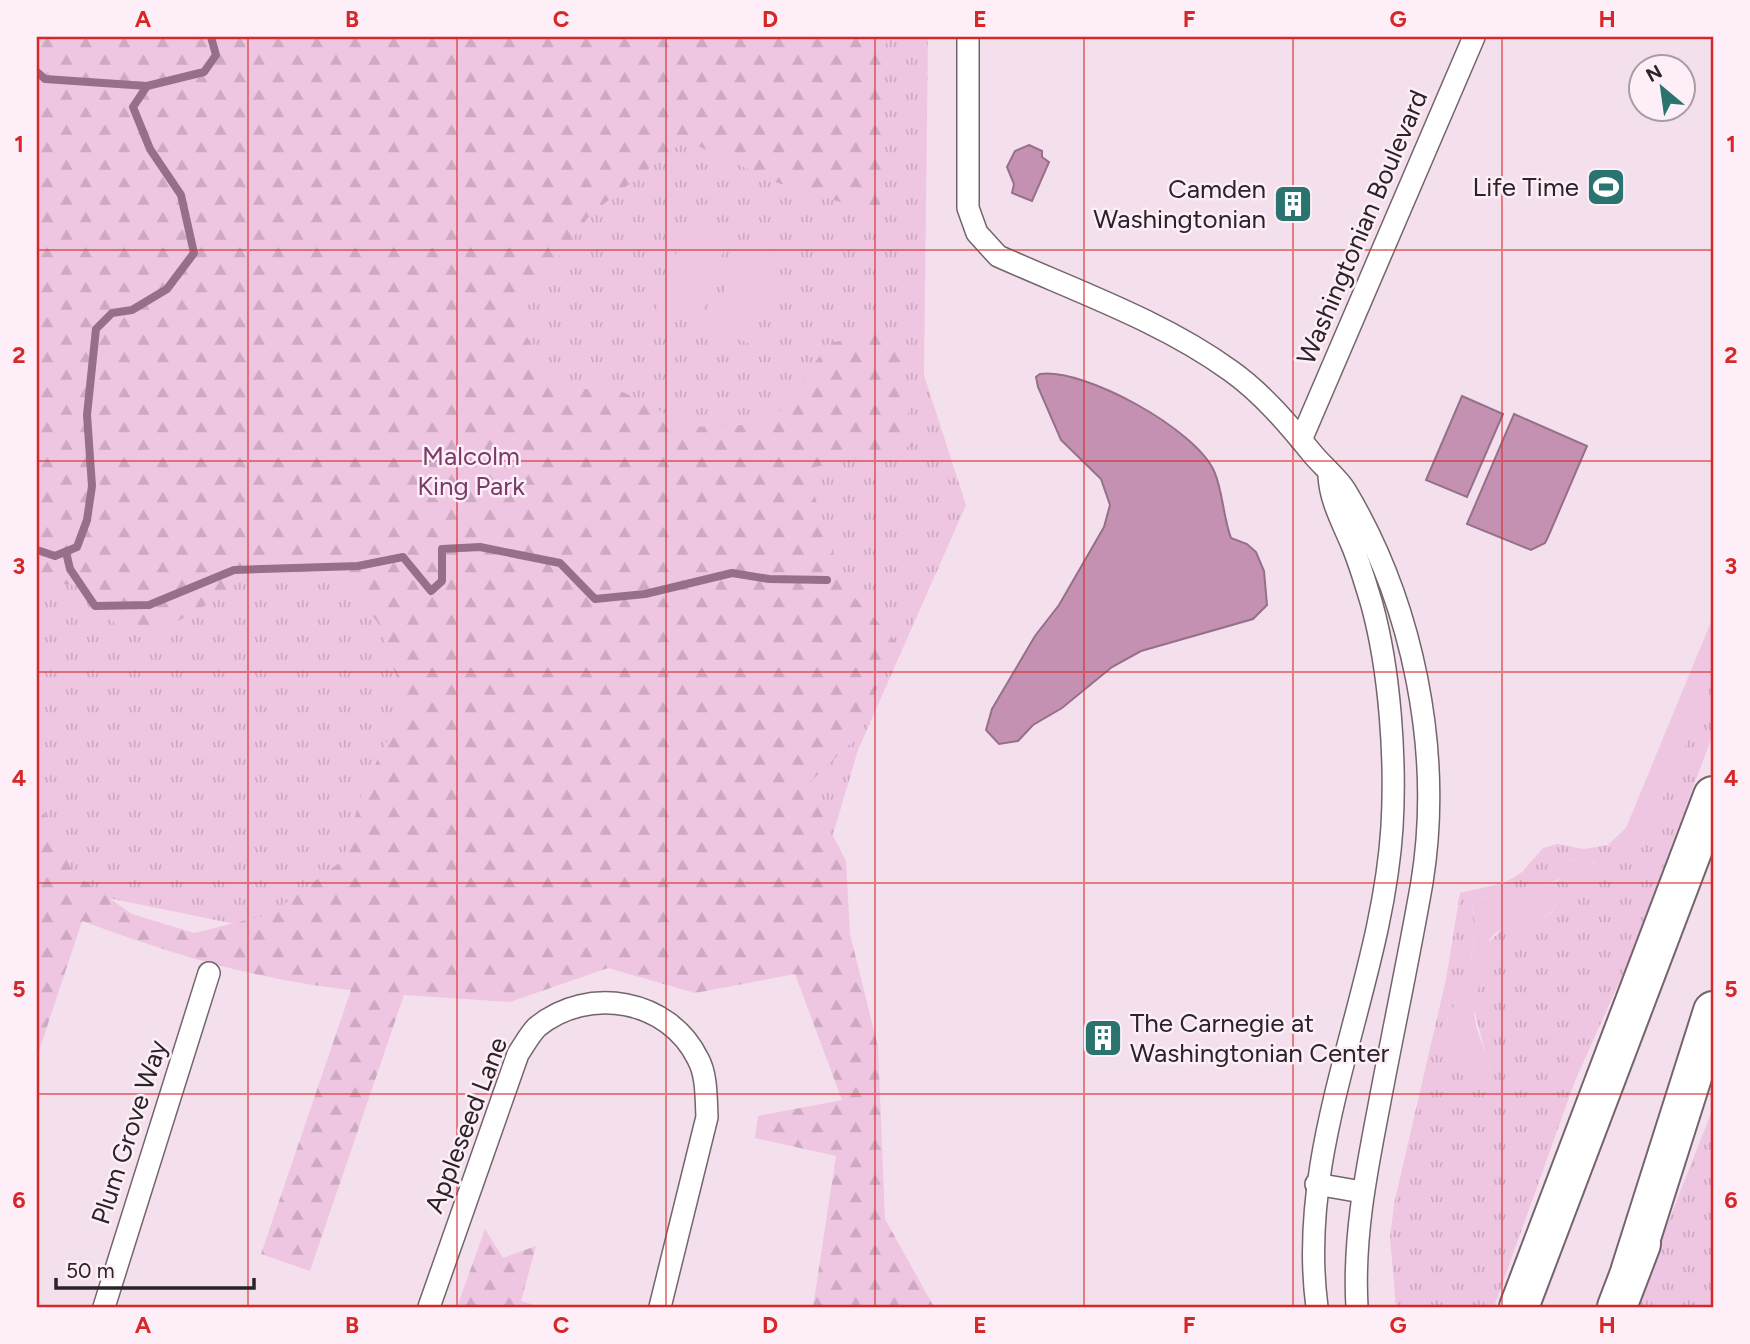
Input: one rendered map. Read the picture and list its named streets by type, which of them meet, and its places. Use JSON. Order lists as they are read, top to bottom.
{
  "streets": {
    "street": ["Washingtonian Boulevard", "Appleseed Lane", "Plum Grove Way"]
  },
  "parks": ["Malcolm King Park"],
  "places": {
    "sports": ["Life Time"],
    "building": ["Camden Washingtonian", "The Carnegie at Washingtonian Center"]
  },
  "scale_bar": "50 m",
  "north": "top left",
  "grid": {
    "columns": [
      "A",
      "B",
      "C",
      "D",
      "E",
      "F",
      "G",
      "H"
    ],
    "rows": [
      "1",
      "2",
      "3",
      "4",
      "5",
      "6"
    ]
  }
}
